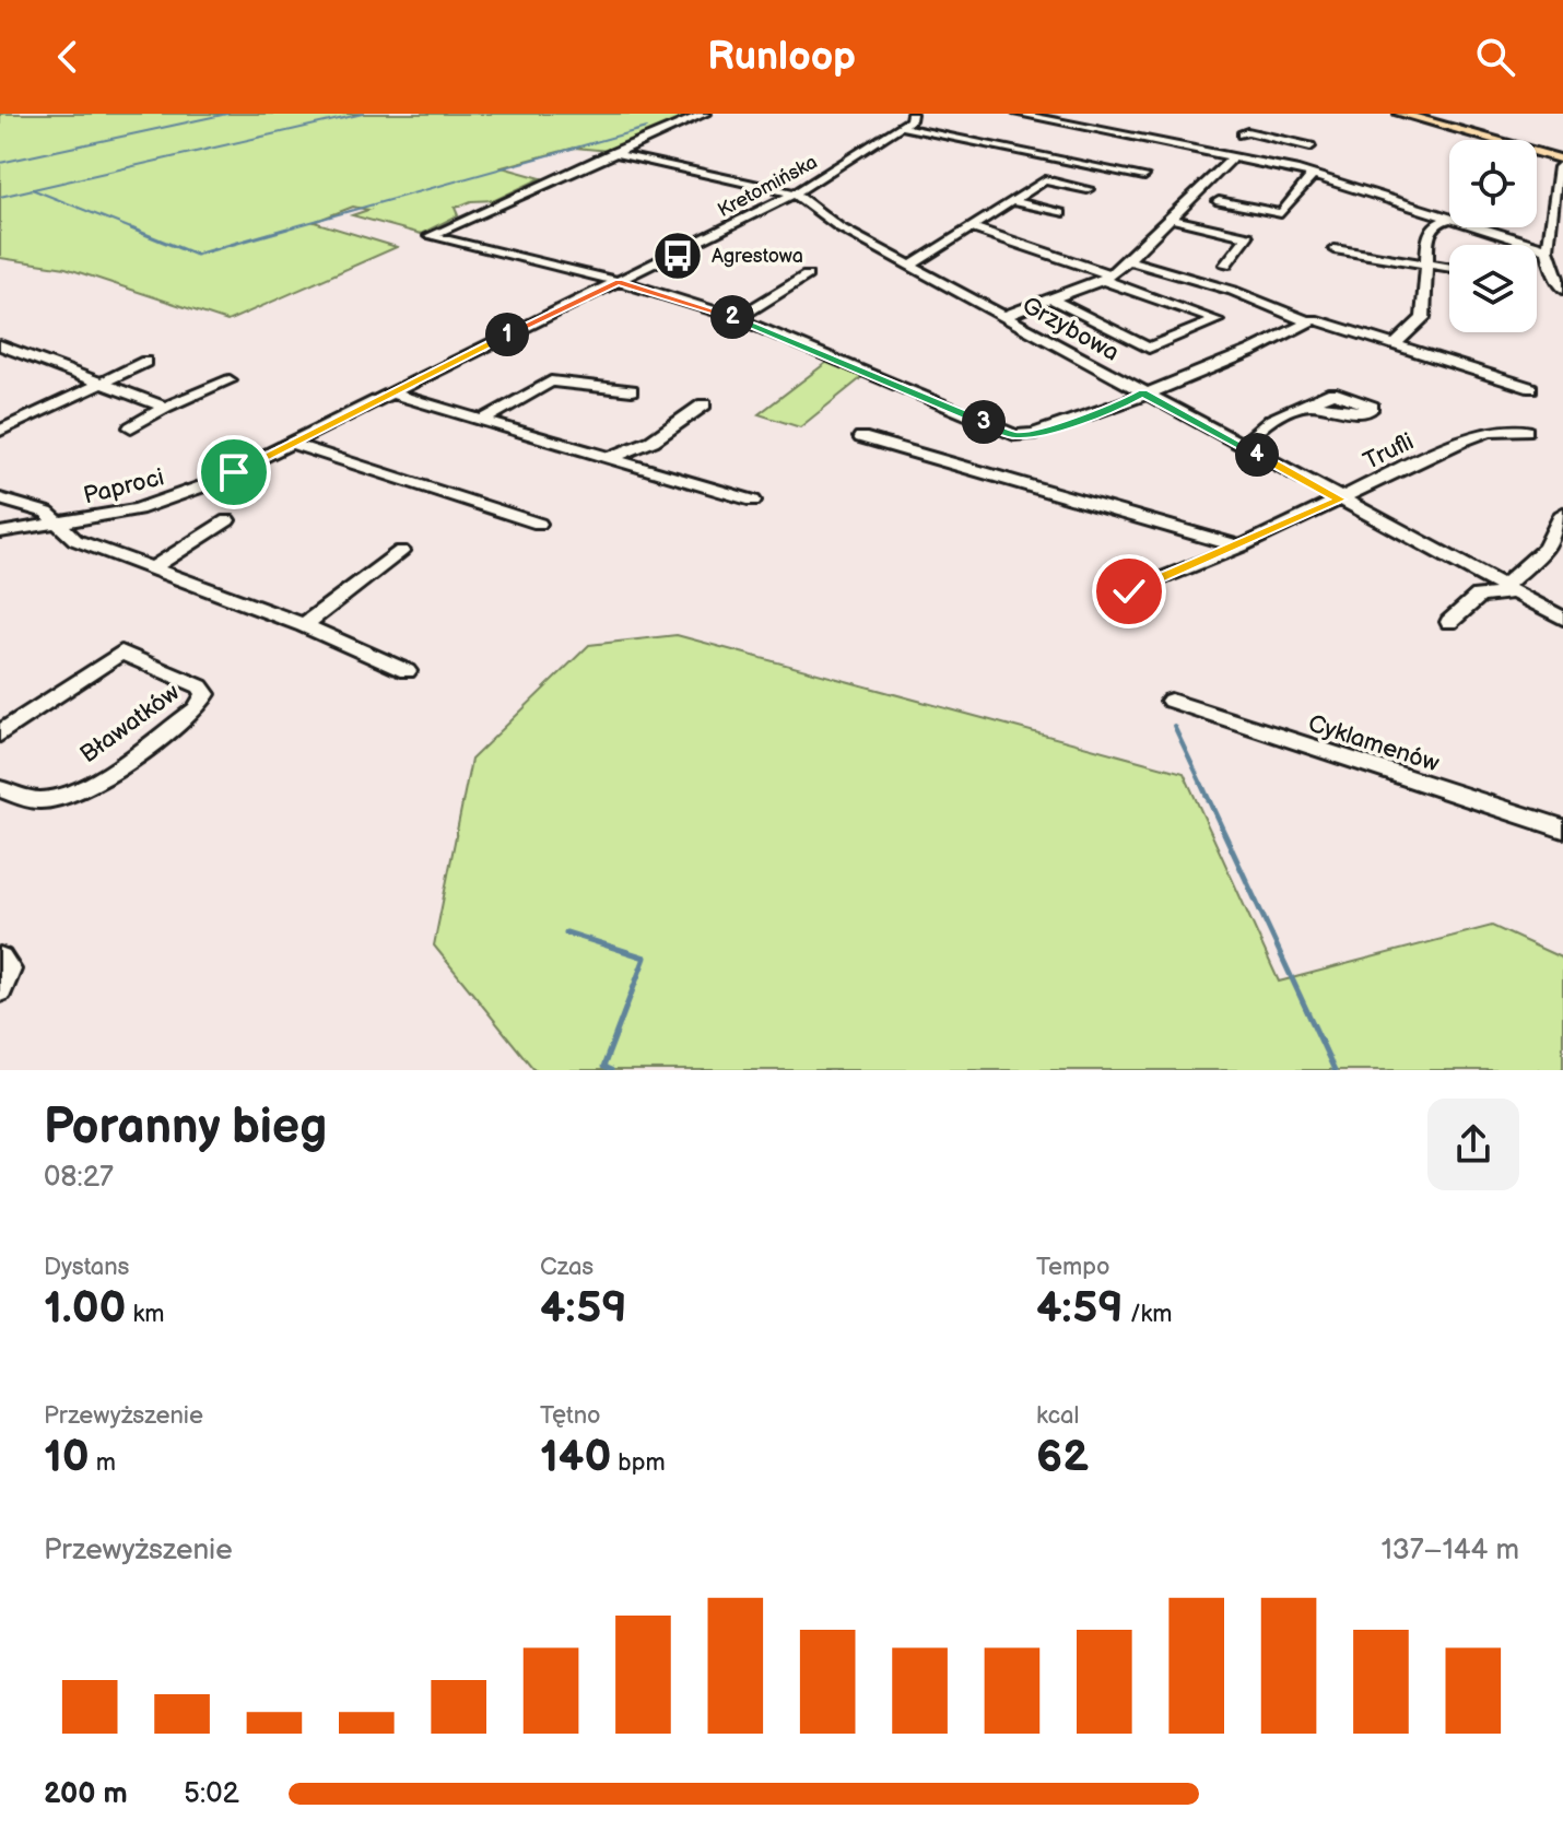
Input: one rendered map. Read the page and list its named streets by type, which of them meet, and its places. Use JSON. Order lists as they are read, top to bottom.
{
  "streets": {
    "street": [
      "Kretomińska",
      "Grzybowa",
      "Trufli",
      "Paproci",
      "Bławatków",
      "Cyklamenów"
    ]
  },
  "crossings": [
    ["Kretomińska", "Grzybowa"],
    ["Kretomińska", "Paproci"],
    ["Grzybowa", "Trufli"]
  ],
  "places": {
    "bus stop": ["Agrestowa"]
  },
  "page": {
    "header": "Runloop",
    "pins": [
      "2",
      "1",
      "3",
      "4"
    ],
    "heading": ["Poranny bieg", "08:27"],
    "stats": [
      ["Dystans", "1.00 km"],
      ["Czas", "4:59"],
      ["Tempo", "4:59 /km"],
      ["Przewyższenie", "10 m"],
      ["Tętno", "140 bpm"],
      ["kcal", "62"]
    ],
    "chart": ["Przewyższenie", "137–144 m"],
    "list": [
      {
        "name": "200 m",
        "note": "5:02"
      }
    ]
  }
}
